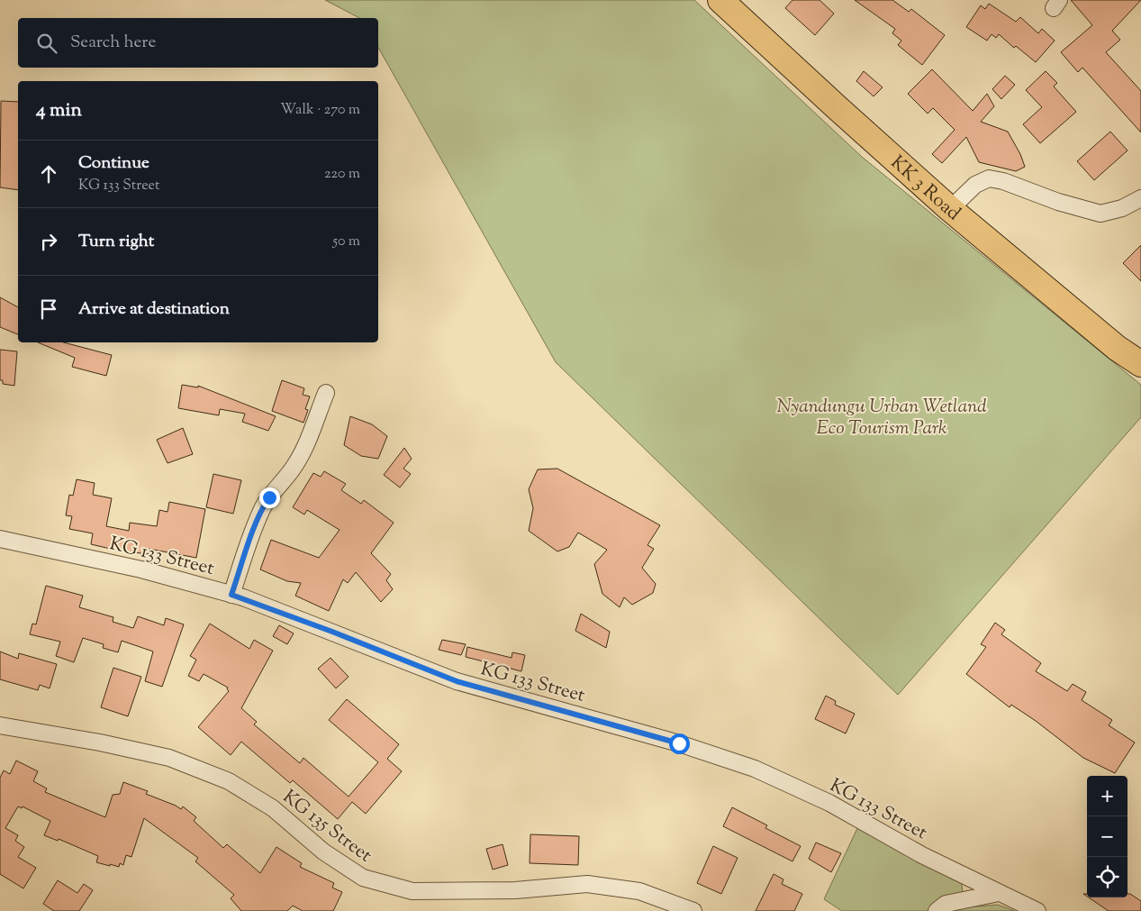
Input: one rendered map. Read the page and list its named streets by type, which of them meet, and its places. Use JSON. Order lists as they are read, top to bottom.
{
  "streets": {
    "highway": ["KK 3 Road"],
    "street": ["KG 133 Street", "KG 135 Street"]
  },
  "parks": ["Nyandungu Urban Wetland Eco Tourism Park"],
  "page": {
    "search": "Search here",
    "heading": ["4 min", "Walk · 270 m"],
    "list": [
      ["Continue", "KG 133 Street", "220 m"],
      ["Turn right", "50 m"],
      "Arrive at destination"
    ],
    "map_buttons": ["+", "−"]
  }
}
